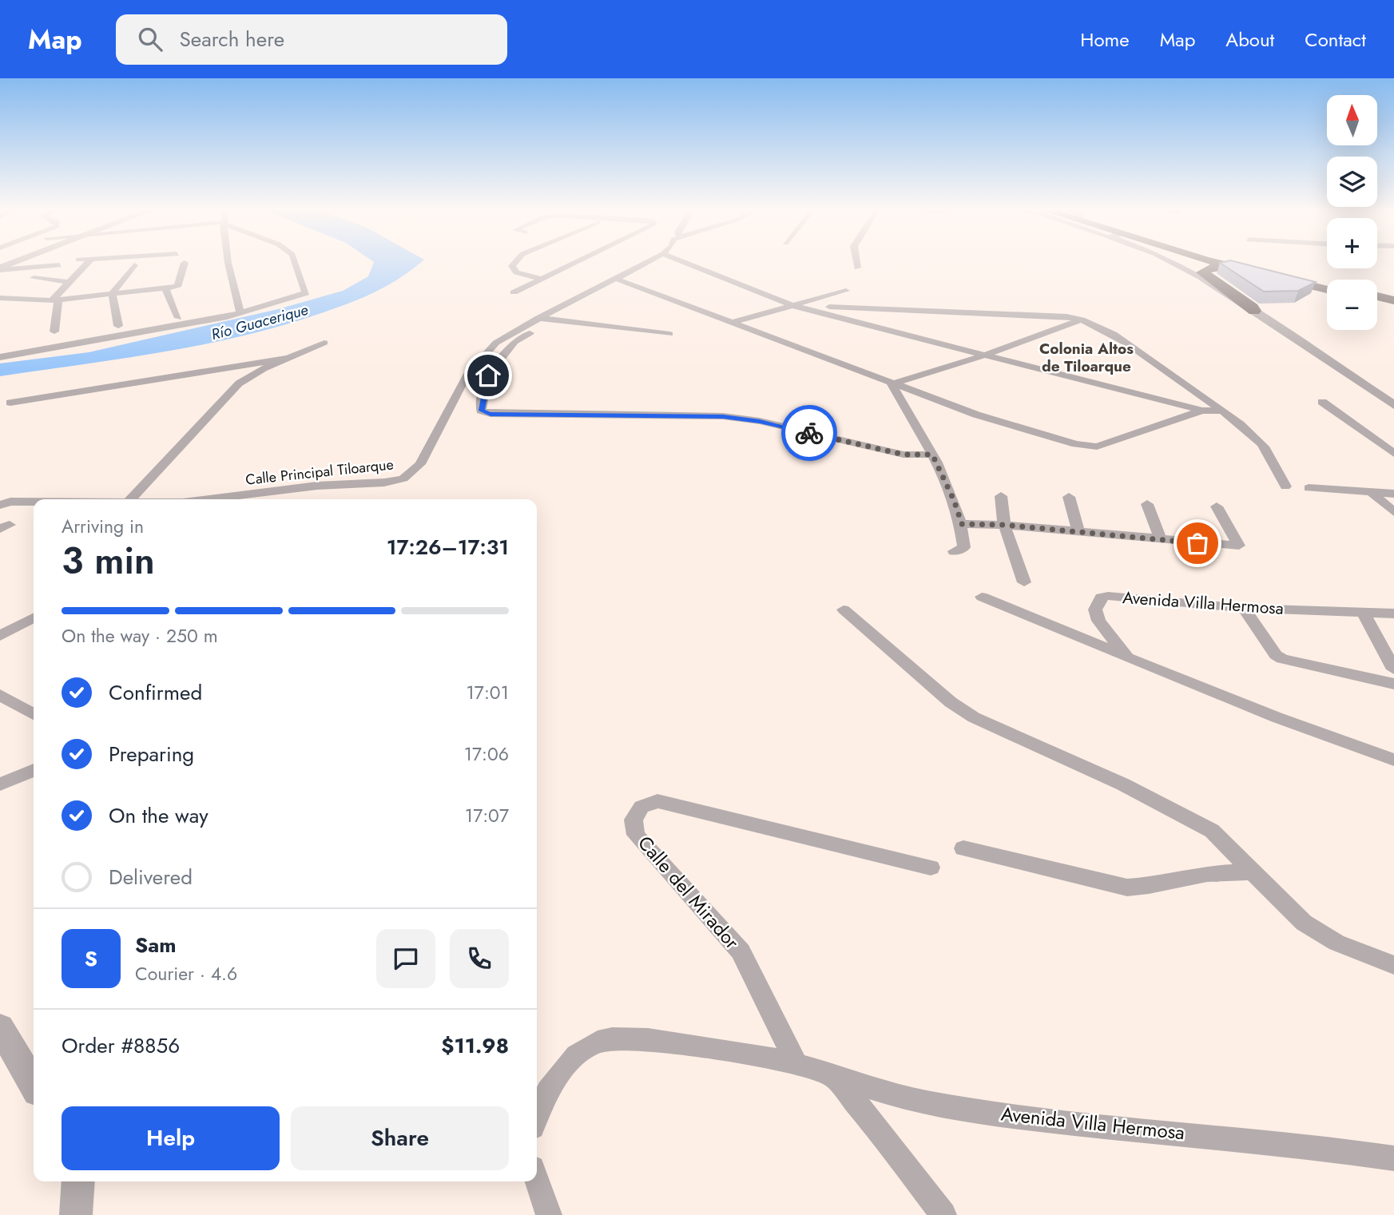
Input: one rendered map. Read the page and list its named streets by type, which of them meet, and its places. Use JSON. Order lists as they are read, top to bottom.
{
  "streets": {
    "street": ["Calle Principal Tiloarque", "Avenida Villa Hermosa", "Calle del Mirador"]
  },
  "crossings": [
    ["Avenida Villa Hermosa", "Calle del Mirador"]
  ],
  "districts": ["Colonia Altos de Tiloarque"],
  "water": ["Río Guacerique"],
  "north": "top",
  "page": {
    "header": "Map",
    "search": "Search here",
    "nav": [
      "Home",
      "Map",
      "About",
      "Contact"
    ],
    "map_buttons": ["+", "−"],
    "heading": ["3 min", "Arriving in", "17:26–17:31"],
    "panel": [
      "Sam",
      "Courier · 4.6",
      "Order #8856",
      "$11.98"
    ],
    "bar": "On the way · 250 m",
    "list": [
      ["Confirmed", "17:01"],
      ["Preparing", "17:06"],
      ["On the way", "17:07"],
      "Delivered"
    ],
    "round": "S",
    "buttons": ["Help", "Share"]
  }
}
